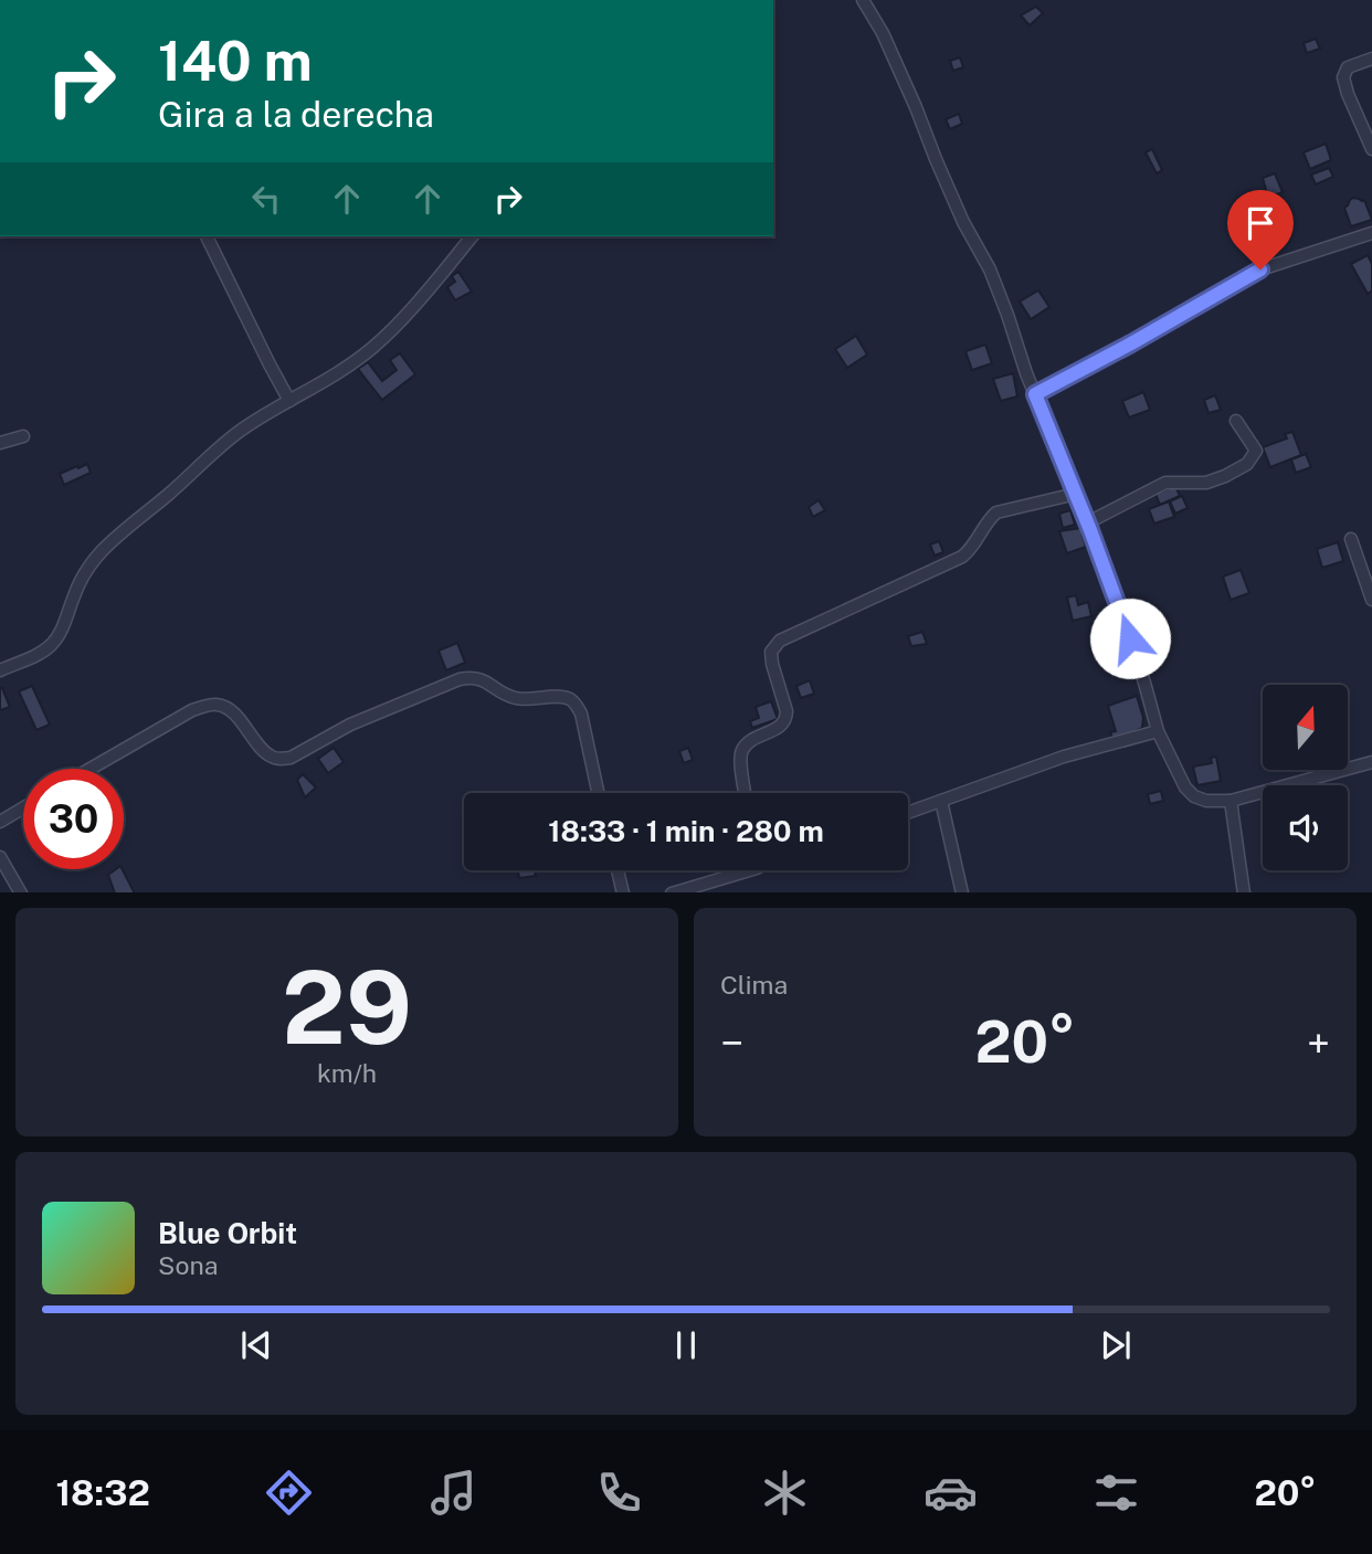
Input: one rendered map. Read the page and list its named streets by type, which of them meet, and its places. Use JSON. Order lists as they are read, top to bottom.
{
  "north": "top",
  "page": {
    "turn": ["140 m", "Gira a la derecha"],
    "limit": "30",
    "trip": "18:33 · 1 min · 280 m",
    "tile": [
      ["29", "km/h"],
      "Clima"
    ],
    "heat": ["−", "20°", "+"],
    "song": ["Blue Orbit", "Sona"],
    "tabs": ["18:32", "20°"]
  }
}
